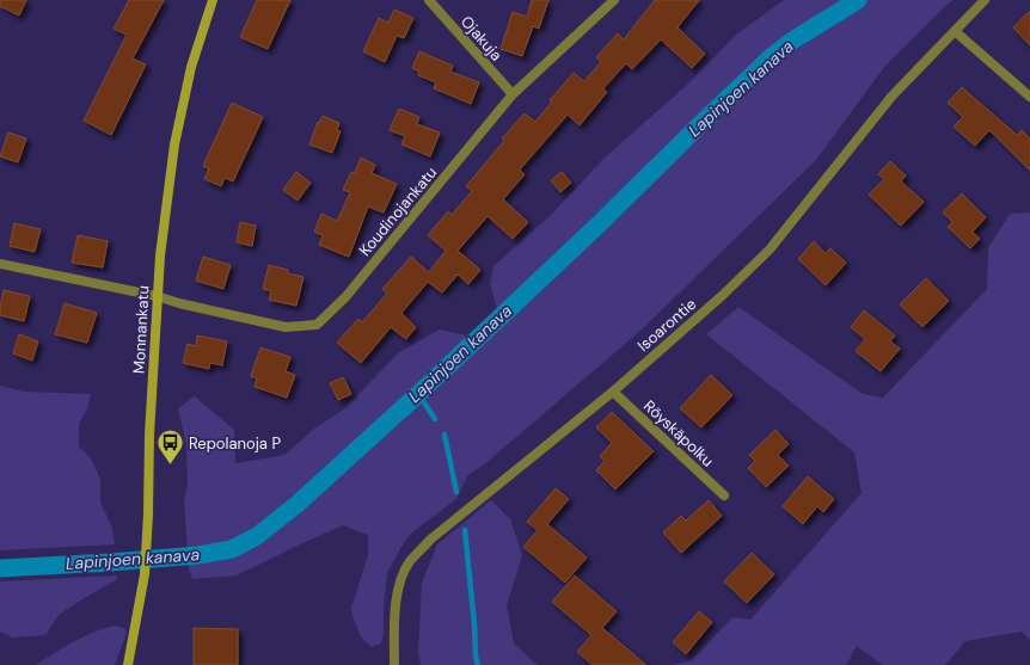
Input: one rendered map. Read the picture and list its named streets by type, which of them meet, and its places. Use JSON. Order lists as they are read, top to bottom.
{
  "streets": {
    "main road": ["Monnankatu"],
    "street": [
      "Ojakuja",
      "Koudinojankatu",
      "Isoarontie",
      "Röyskäpolku"
    ]
  },
  "crossings": [
    ["Ojakuja", "Koudinojankatu"],
    ["Koudinojankatu", "Monnankatu"],
    ["Isoarontie", "Röyskäpolku"]
  ],
  "water": ["Lapinjoen kanava"],
  "places": {
    "bus stop": ["Repolanoja P"]
  }
}
